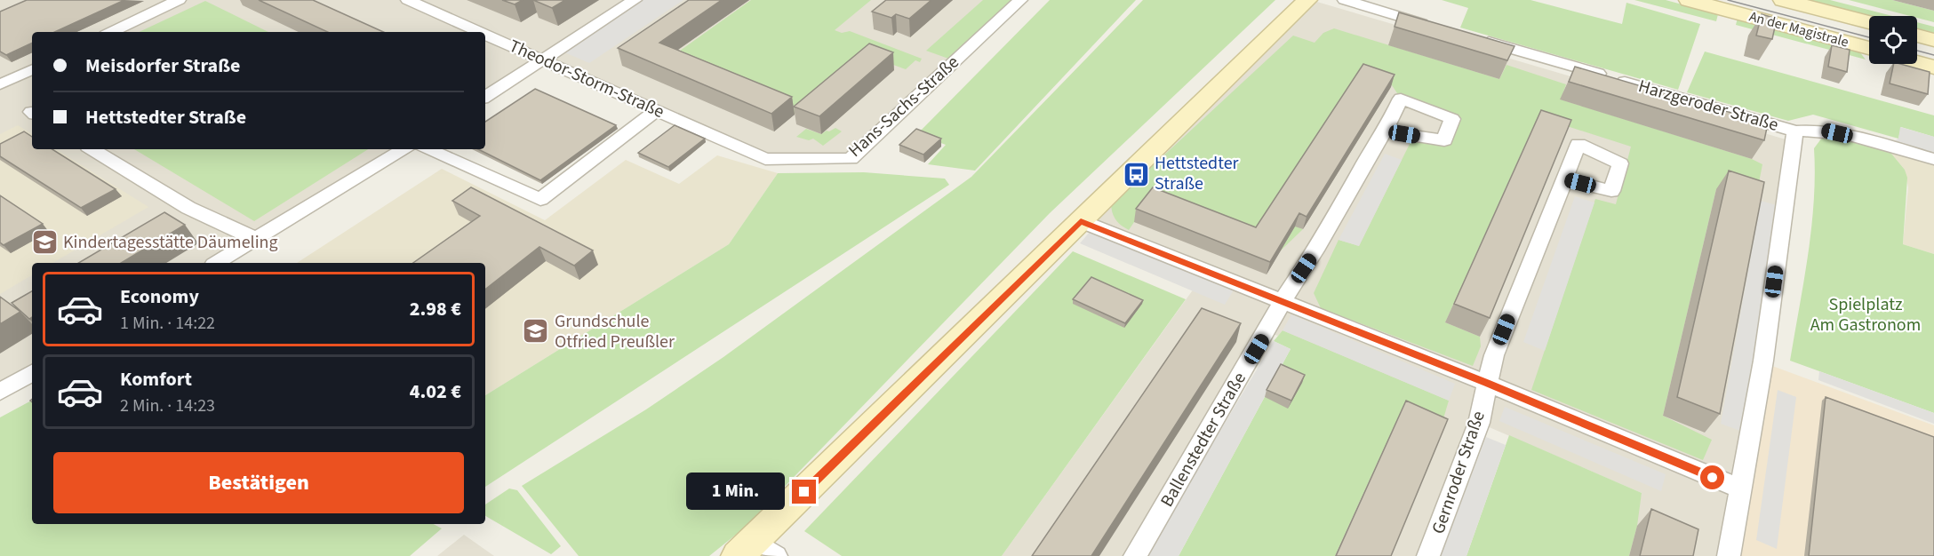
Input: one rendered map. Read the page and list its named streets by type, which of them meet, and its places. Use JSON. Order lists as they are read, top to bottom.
{
  "streets": {
    "street": [
      "An der Magistrale",
      "Theodor-Storm-Straße",
      "Harzgeroder Straße",
      "Hans-Sachs-Straße",
      "Ballenstedter Straße",
      "Gernroder Straße"
    ]
  },
  "crossings": [
    ["Theodor-Storm-Straße", "Hans-Sachs-Straße"]
  ],
  "parks": ["Spielplatz Am Gastronom"],
  "places": {
    "bus stop": ["Hettstedter Straße"],
    "school or university": ["Kindertagesstätte Däumeling", "Grundschule Otfried Preußler"]
  },
  "page": {
    "banner": ["Meisdorfer Straße", "Hettstedter Straße"],
    "list": [
      {
        "name": "Economy",
        "note": "1 Min. · 14:22",
        "value": "2.98 €"
      },
      {
        "name": "Komfort",
        "note": "2 Min. · 14:23",
        "value": "4.02 €"
      }
    ],
    "buttons": "Bestätigen",
    "bubble": "1 Min."
  }
}
